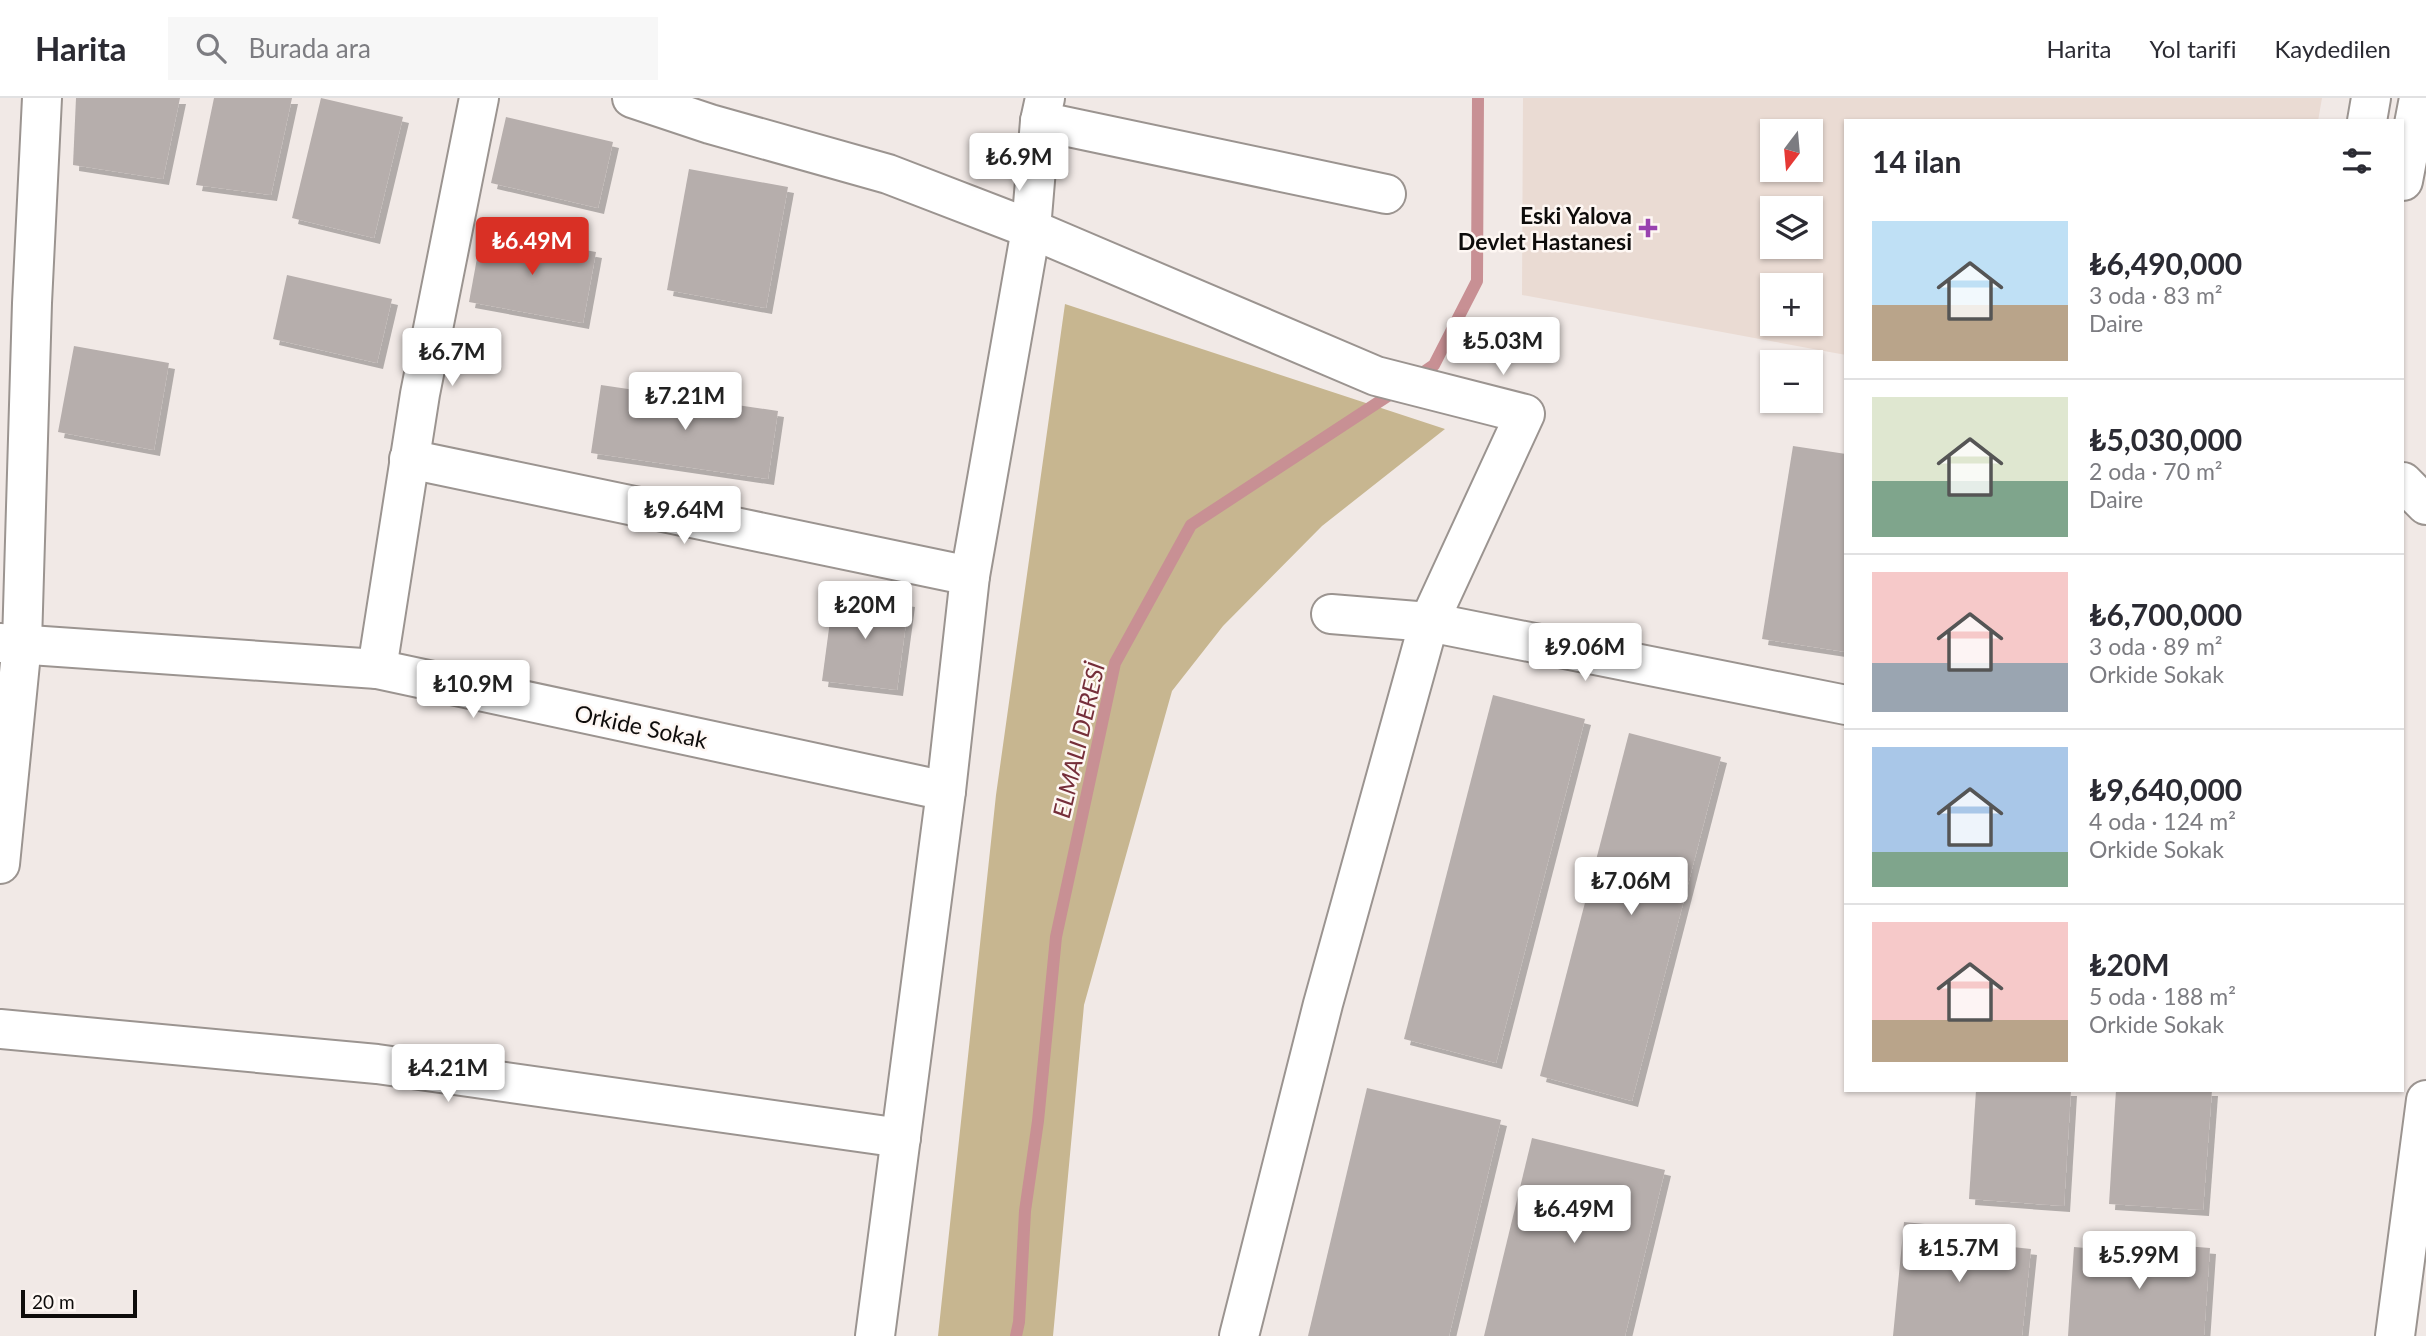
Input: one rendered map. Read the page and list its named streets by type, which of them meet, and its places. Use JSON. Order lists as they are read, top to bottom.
{
  "streets": {
    "street": ["Orkide Sokak"]
  },
  "water": ["ELMALI DERESİ"],
  "places": {
    "health": ["Eski Yalova Devlet Hastanesi"]
  },
  "scale_bar": "20 m",
  "north": "bottom",
  "page": {
    "header": "Harita",
    "search": "Burada ara",
    "nav": ["Harita", "Yol tarifi", "Kaydedilen"],
    "map_buttons": ["+", "−"],
    "heading": "14 ilan",
    "price": [
      "₺6.9M",
      "₺6.49M",
      "₺5.03M",
      "₺6.7M",
      "₺7.21M",
      "₺9.64M",
      "₺20M",
      "₺9.06M",
      "₺10.9M",
      "₺7.06M",
      "₺4.21M",
      "₺6.49M",
      "₺15.7M",
      "₺5.99M"
    ],
    "list": [
      {
        "name": "₺6,490,000",
        "note": "3 oda · 83 m² · Daire"
      },
      {
        "name": "₺5,030,000",
        "note": "2 oda · 70 m² · Daire"
      },
      {
        "name": "₺6,700,000",
        "note": "3 oda · 89 m² · Orkide Sokak"
      },
      {
        "name": "₺9,640,000",
        "note": "4 oda · 124 m² · Orkide Sokak"
      },
      {
        "name": "₺20M",
        "note": "5 oda · 188 m² · Orkide Sokak"
      }
    ],
    "scale": "20 m"
  }
}
